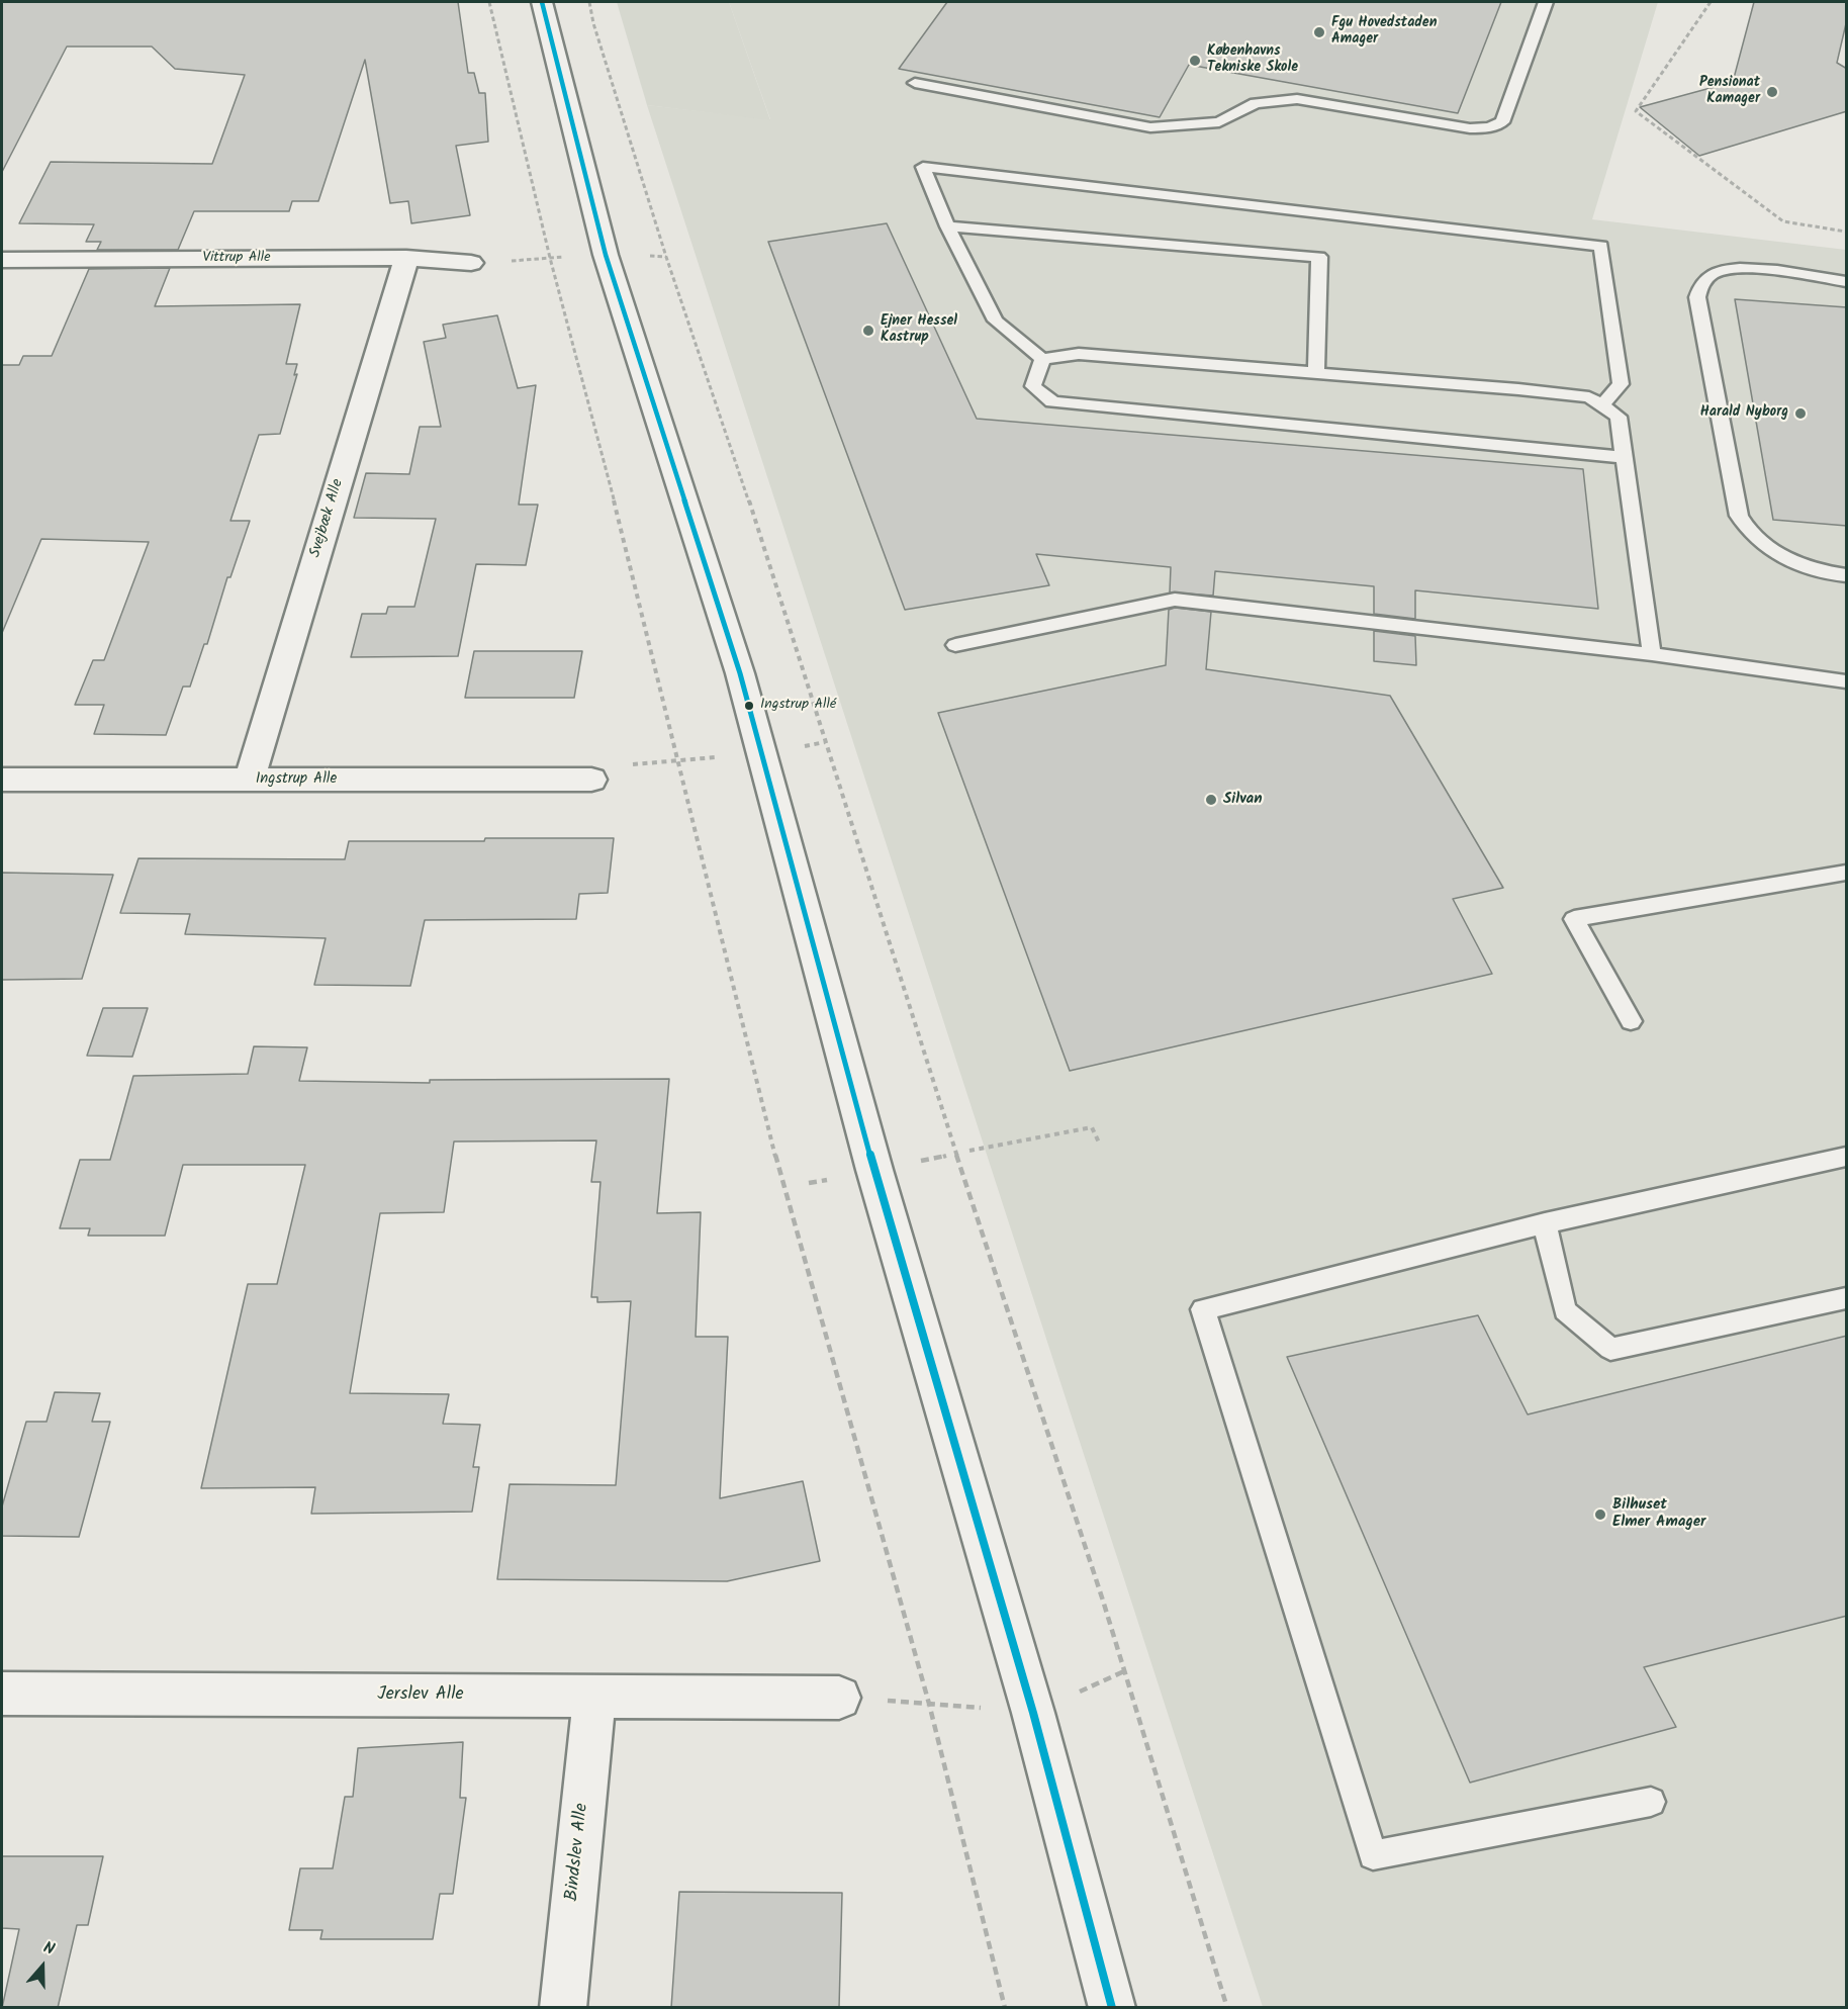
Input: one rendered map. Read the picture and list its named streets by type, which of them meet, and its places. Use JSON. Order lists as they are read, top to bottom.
{
  "streets": {
    "street": [
      "Vittrup Alle",
      "Svejbæk Alle",
      "Ingstrup Alle",
      "Jerslev Alle",
      "Bindslev Alle"
    ]
  },
  "crossings": [
    ["Vittrup Alle", "Svejbæk Alle"],
    ["Svejbæk Alle", "Ingstrup Alle"],
    ["Jerslev Alle", "Bindslev Alle"]
  ],
  "places": [
    "Fgu Hovedstaden Amager",
    "Københavns Tekniske Skole",
    "Pensionat Kamager",
    "Ejner Hessel Kastrup",
    "Harald Nyborg",
    "Ingstrup Allé",
    "Silvan",
    "Bilhuset Elmer Amager"
  ],
  "north": "top"
}
